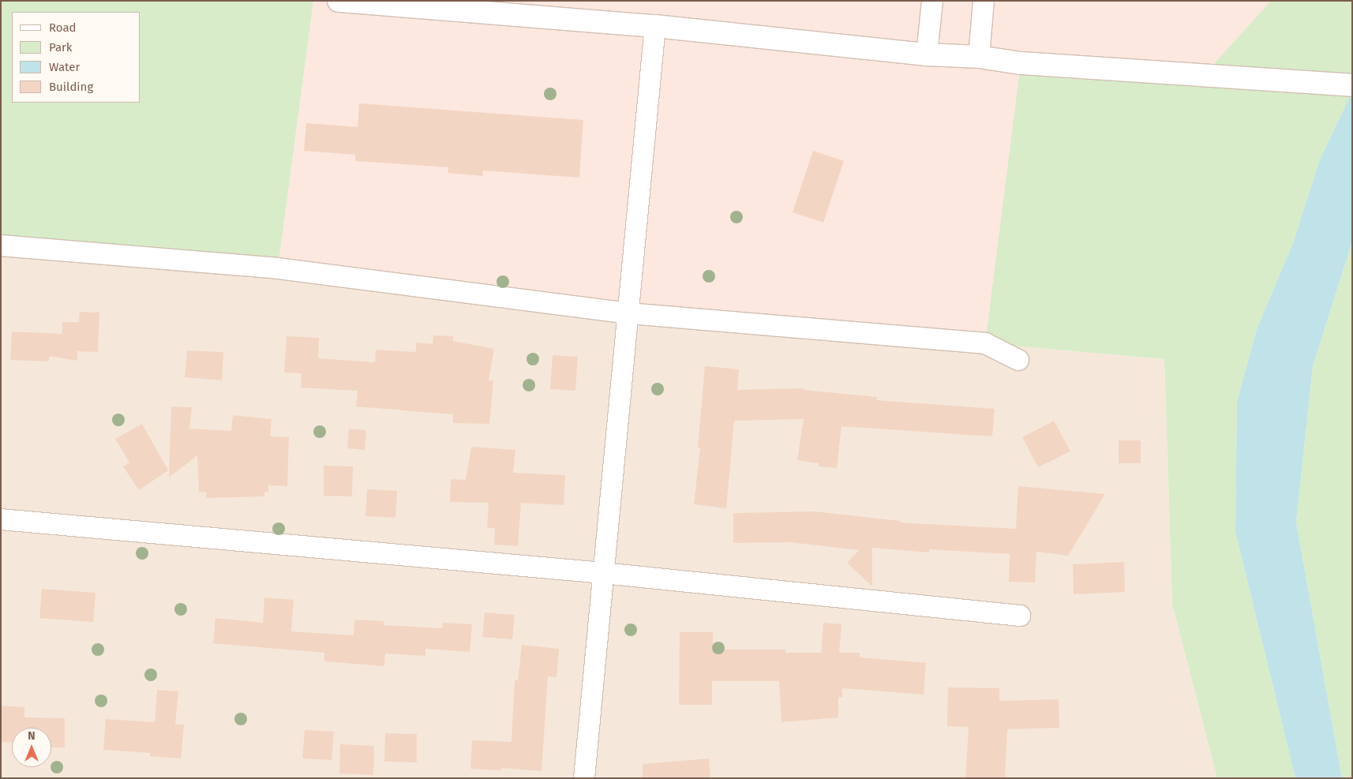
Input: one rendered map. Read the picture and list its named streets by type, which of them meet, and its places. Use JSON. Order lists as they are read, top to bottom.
{
  "legend": [
    "Road",
    "Park",
    "Water",
    "Building"
  ],
  "north": "top"
}
